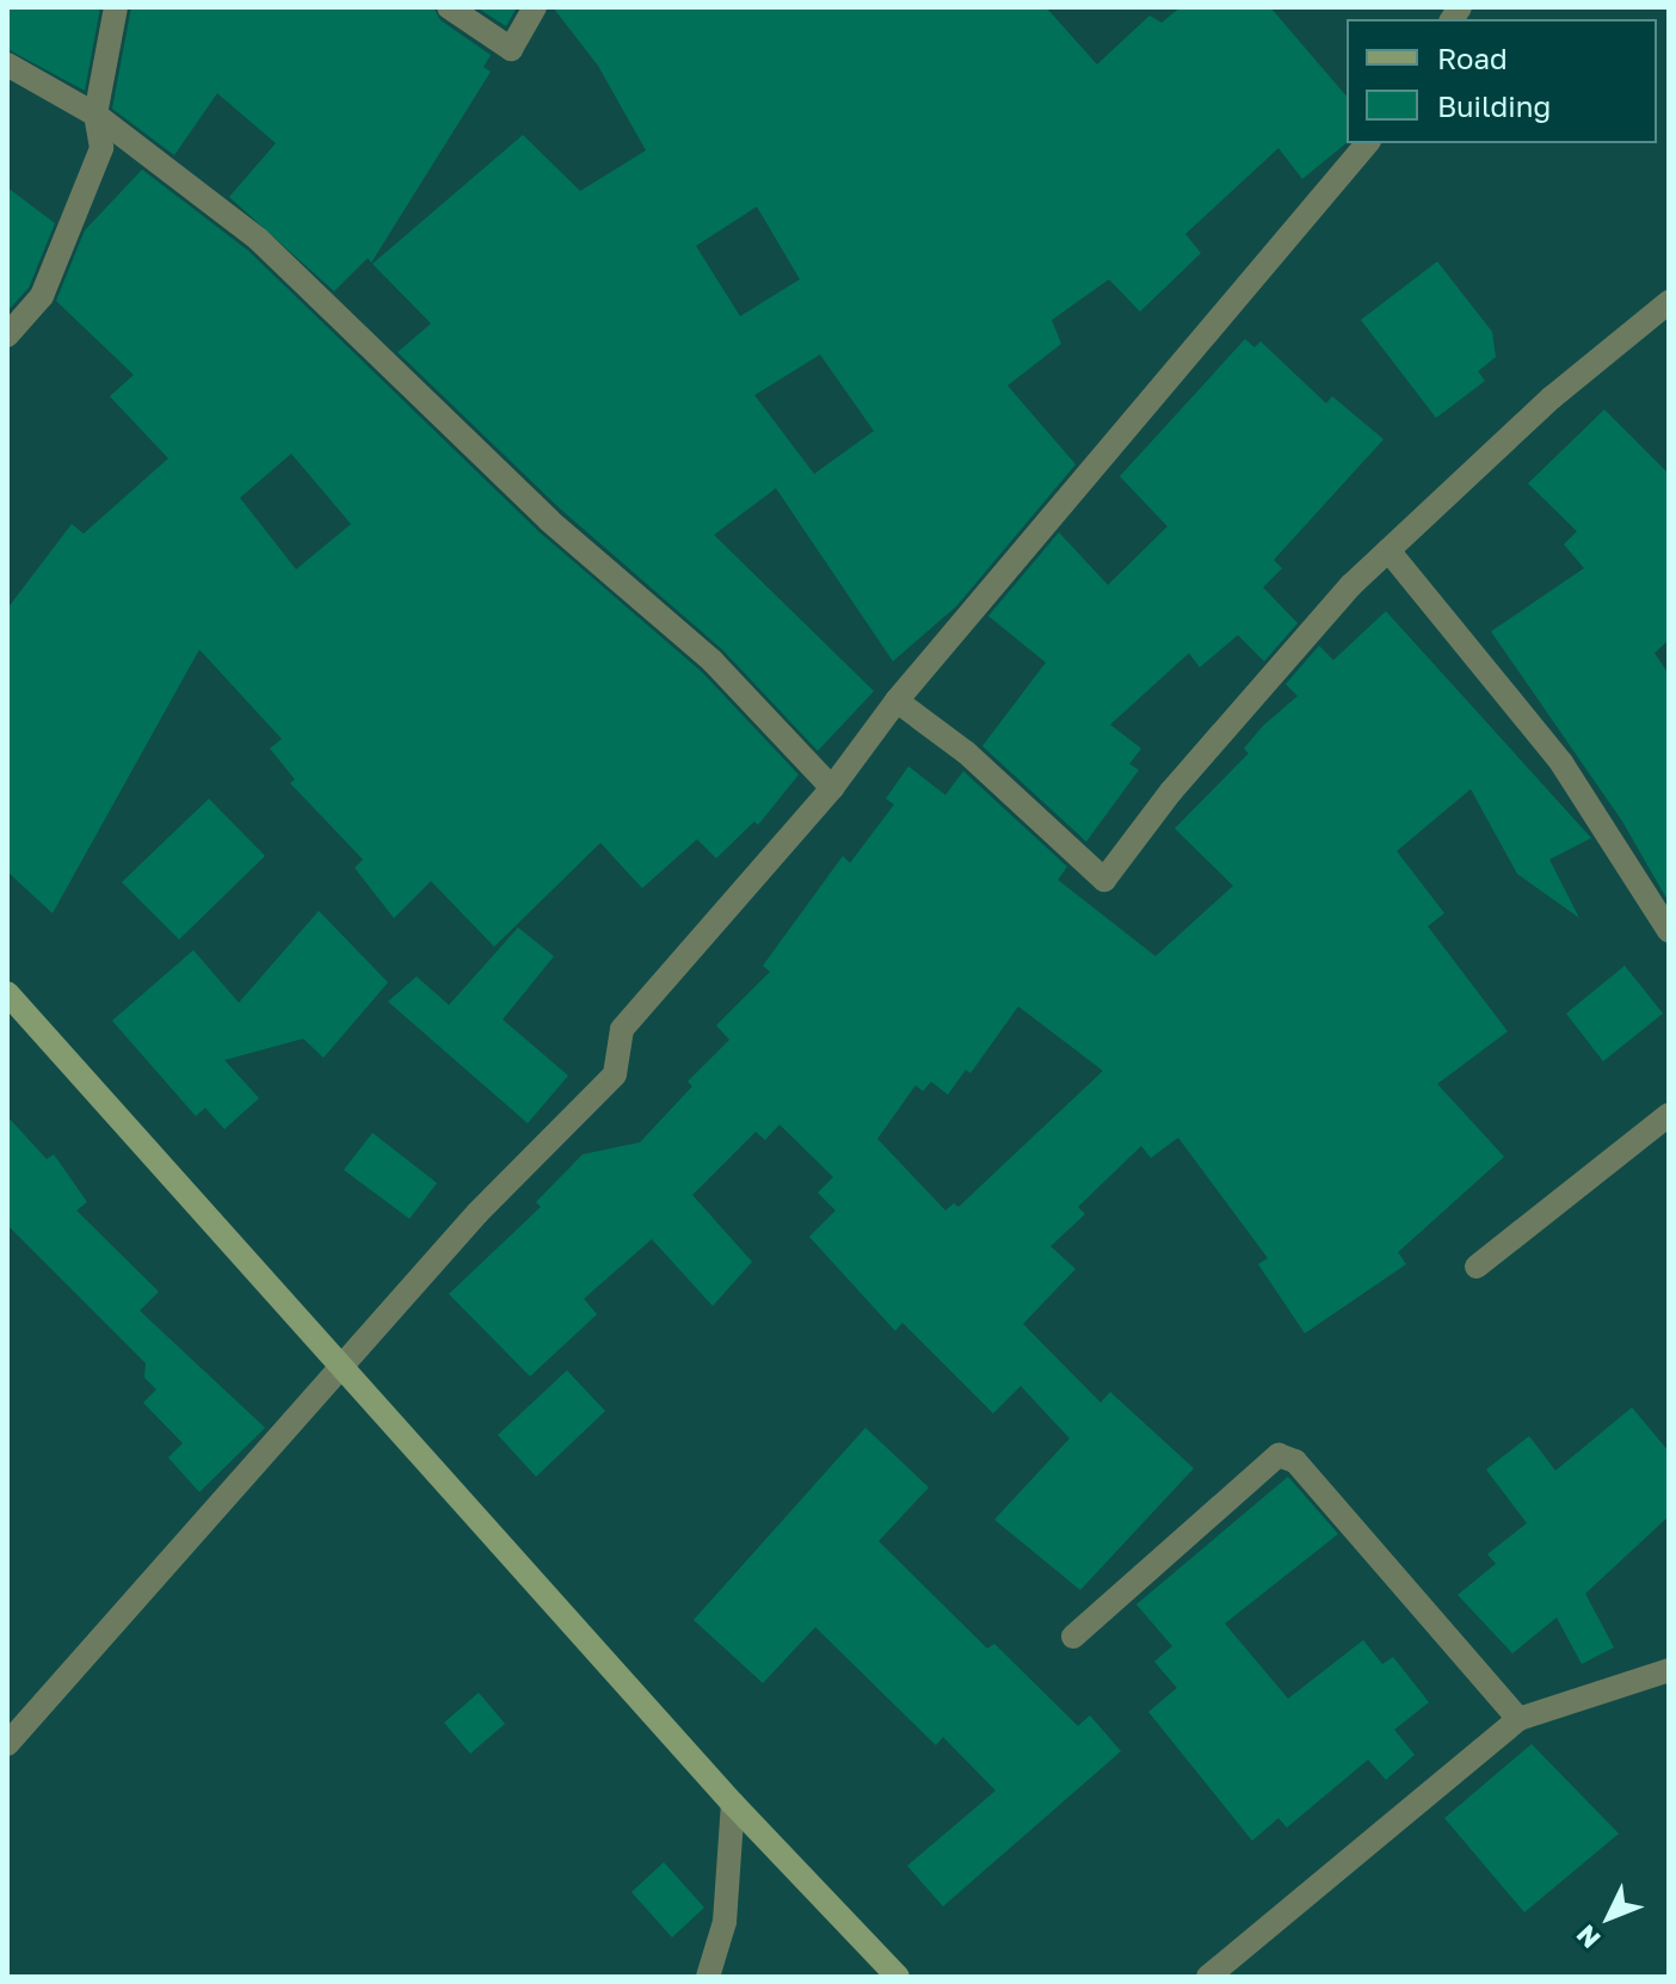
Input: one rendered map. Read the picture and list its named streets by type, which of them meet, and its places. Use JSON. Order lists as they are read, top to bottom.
{
  "legend": ["Road", "Building"],
  "north": "bottom left"
}
